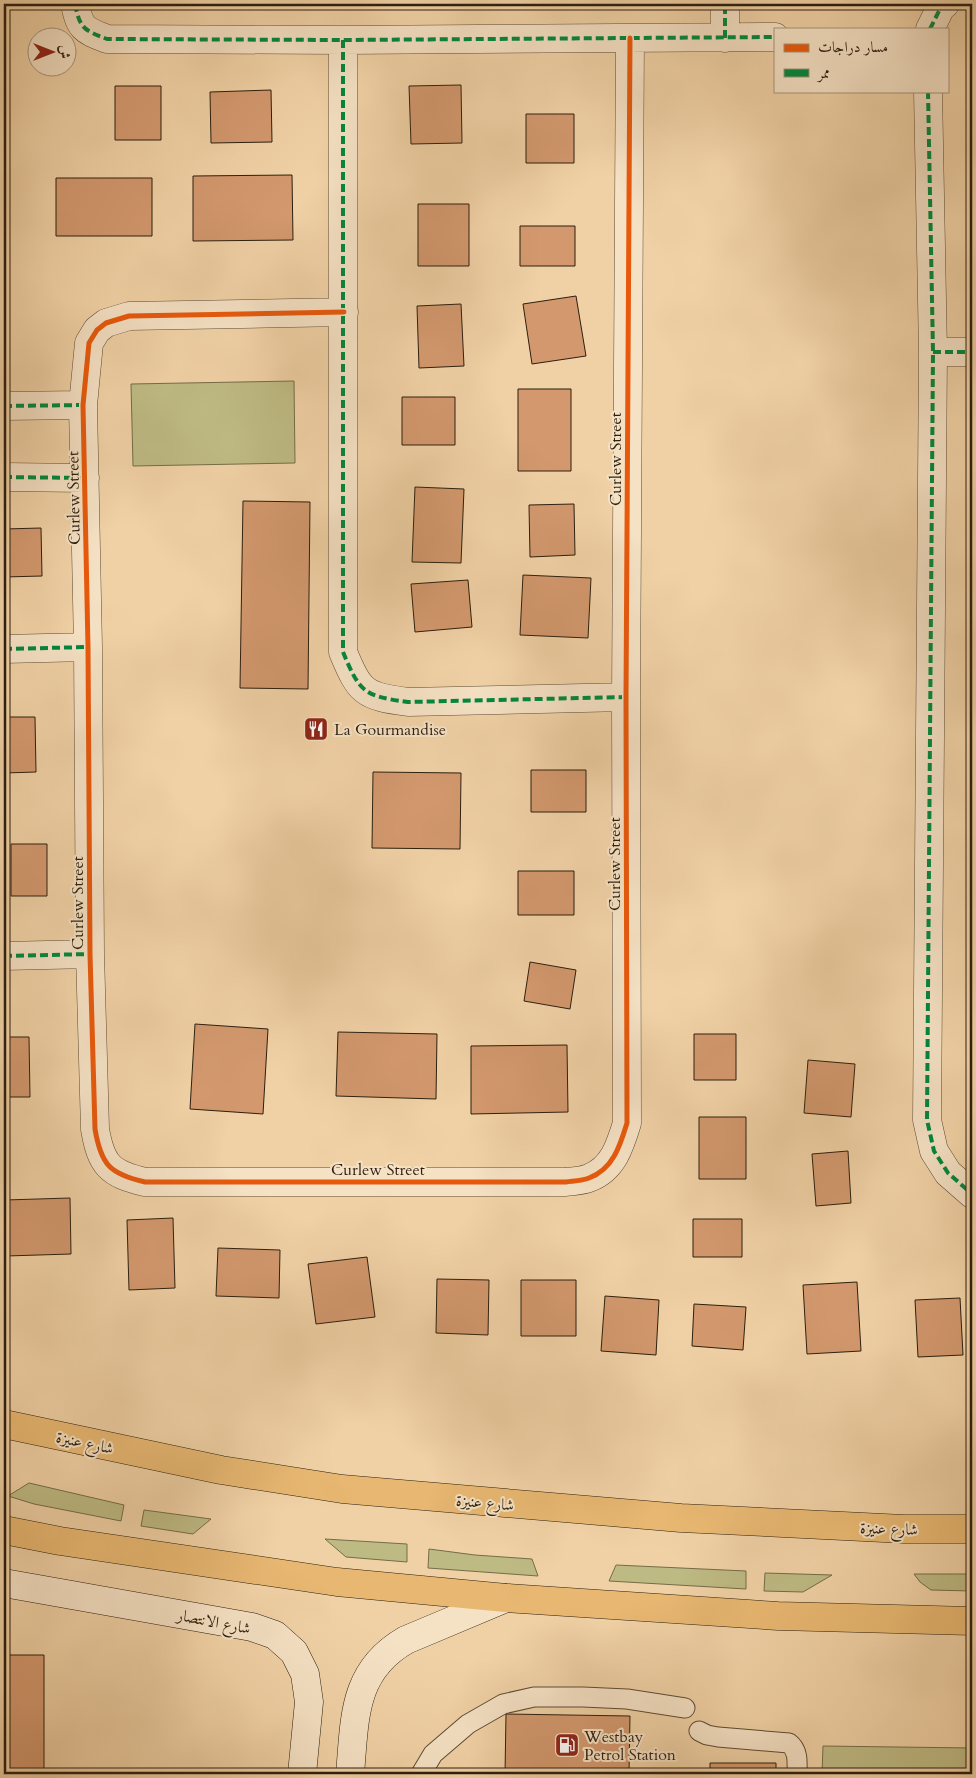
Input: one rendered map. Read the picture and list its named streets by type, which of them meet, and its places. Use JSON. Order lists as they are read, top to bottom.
{
  "streets": {
    "highway": ["شارع عنيزة"],
    "street": ["Curlew Street", "شارع الانتصار"]
  },
  "places": {
    "restaurant": ["La Gourmandise"],
    "fuel station": ["Westbay Petrol Station"]
  },
  "legend": ["مسار دراجات", "ممر"],
  "north": "right"
}
